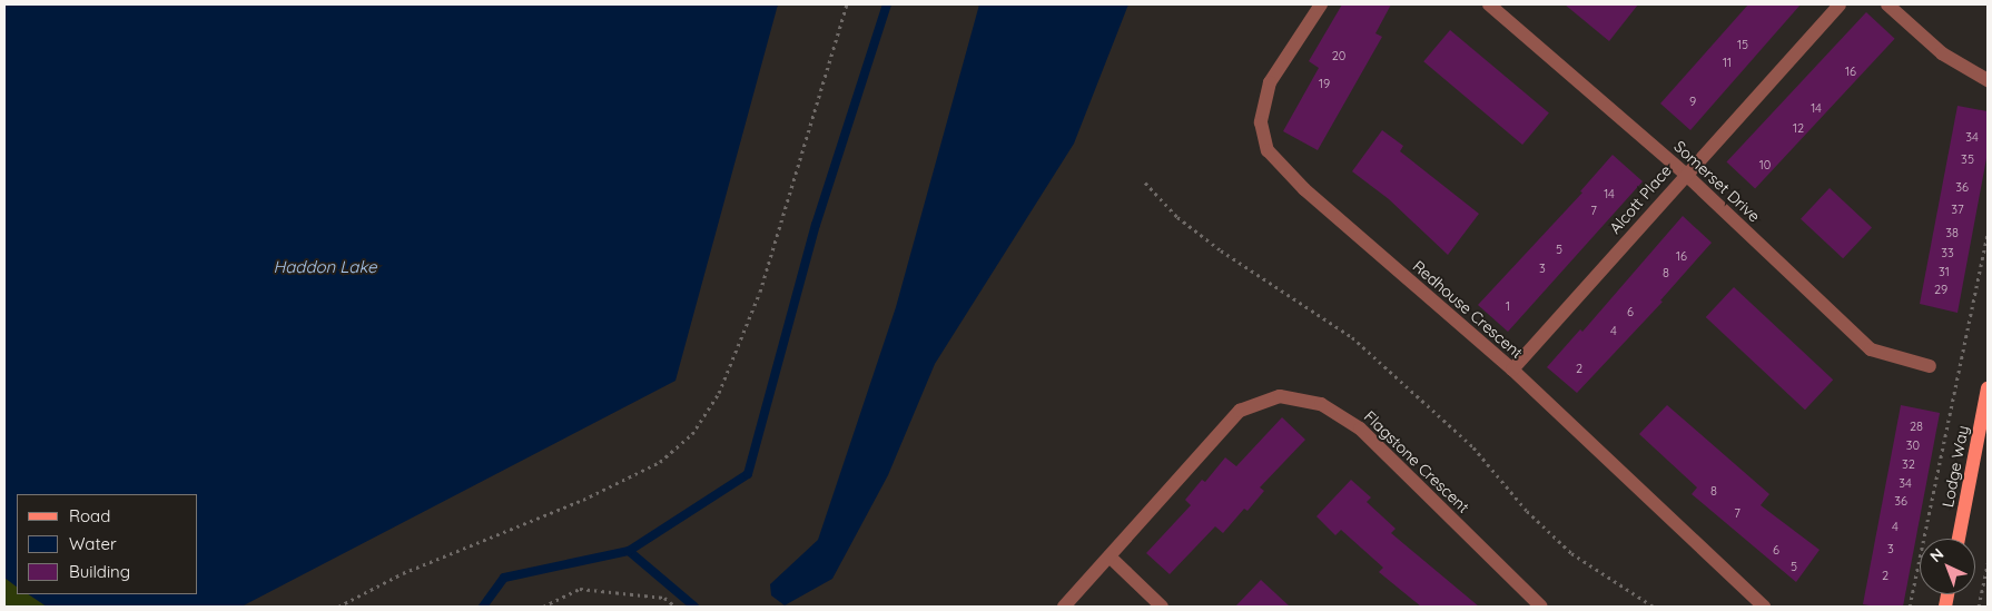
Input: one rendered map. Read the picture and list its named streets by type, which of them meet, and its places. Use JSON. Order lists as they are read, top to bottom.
{
  "streets": {
    "main road": ["Lodge Way"],
    "street": [
      "Somerset Drive",
      "Alcott Place",
      "Redhouse Crescent",
      "Flagstone Crescent"
    ]
  },
  "crossings": [
    ["Somerset Drive", "Alcott Place"],
    ["Alcott Place", "Redhouse Crescent"]
  ],
  "water": ["Haddon Lake"],
  "house_numbers": [
    "15",
    "20",
    "11",
    "16",
    "19",
    "9",
    "14",
    "12",
    "34",
    "35",
    "10",
    "36",
    "14",
    "37",
    "7",
    "38",
    "5",
    "33",
    "16",
    "3",
    "31",
    "8",
    "29",
    "1",
    "6",
    "4",
    "2",
    "28",
    "30",
    "32",
    "34",
    "8",
    "36",
    "7",
    "4",
    "3",
    "6",
    "5",
    "2"
  ],
  "legend": ["Road", "Water", "Building"],
  "north": "top left"
}
